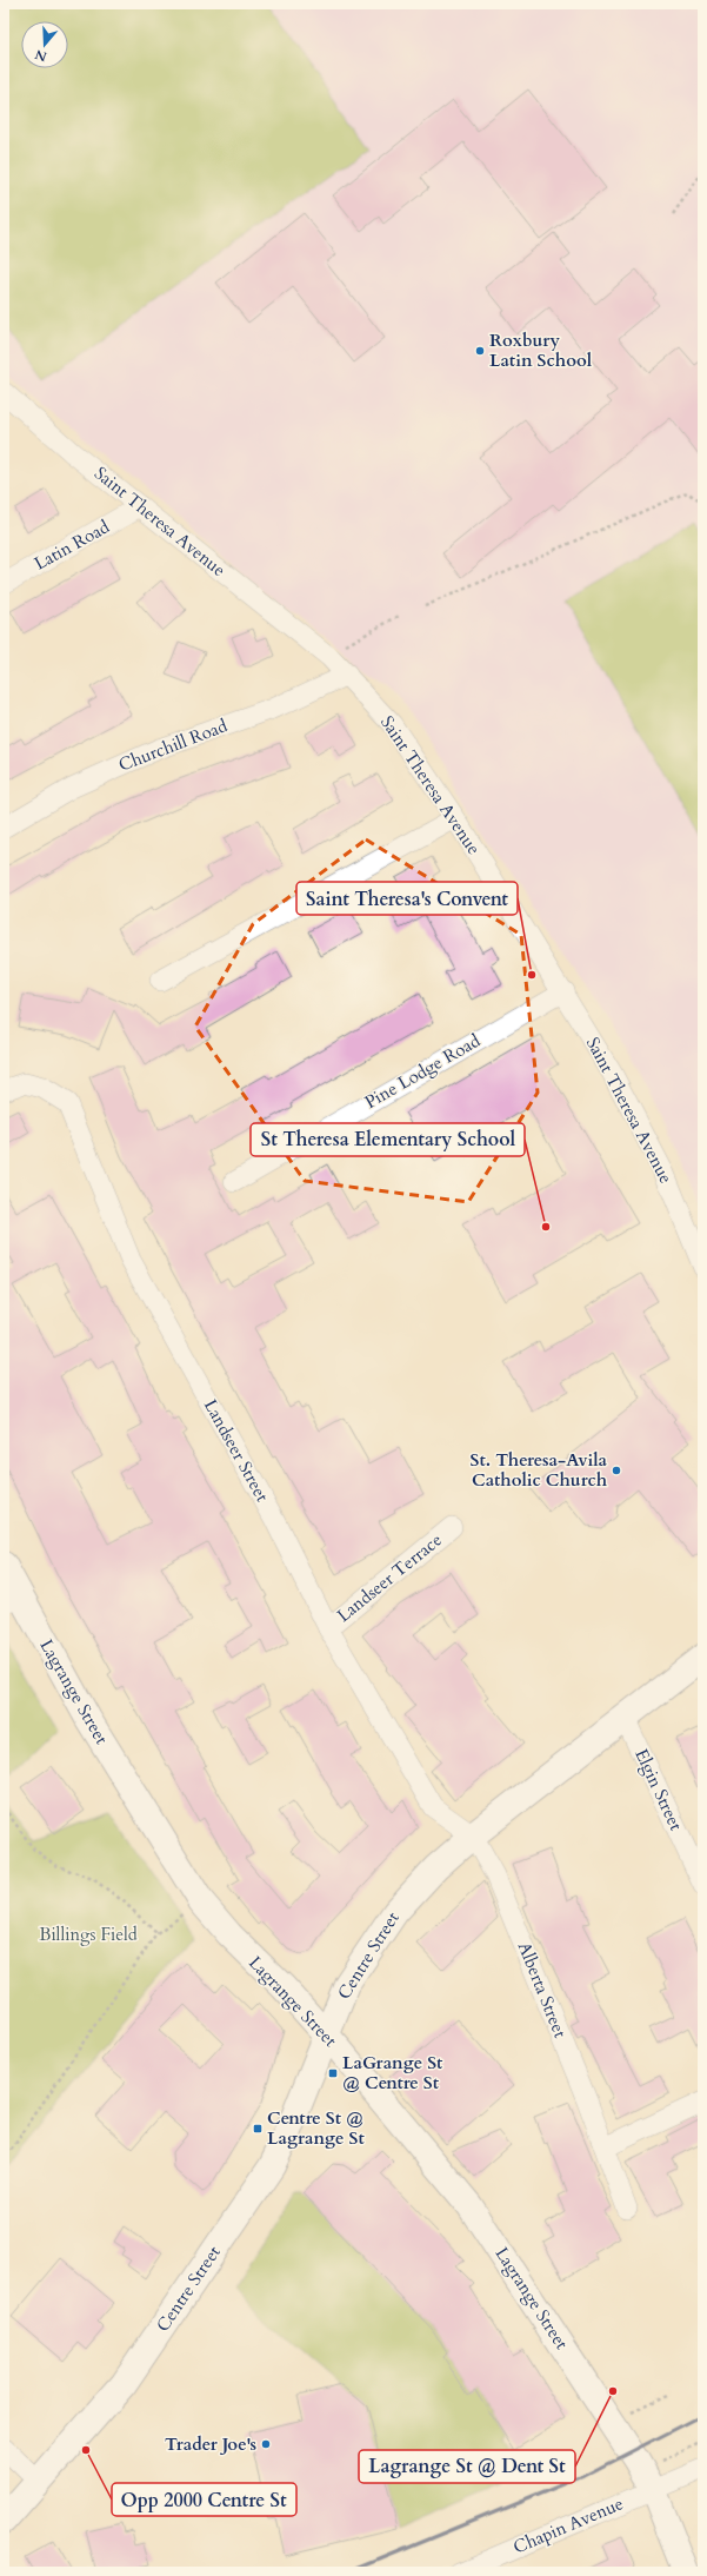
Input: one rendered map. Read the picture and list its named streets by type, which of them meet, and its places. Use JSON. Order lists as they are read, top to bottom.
{
  "streets": {
    "main road": ["Lagrange Street", "Centre Street"],
    "street": [
      "Saint Theresa Avenue",
      "Latin Road",
      "Churchill Road",
      "Pine Lodge Road",
      "Landseer Street",
      "Landseer Terrace",
      "Elgin Street",
      "Alberta Street",
      "Chapin Avenue"
    ]
  },
  "crossings": [
    ["Saint Theresa Avenue", "Latin Road"],
    ["Saint Theresa Avenue", "Churchill Road"],
    ["Saint Theresa Avenue", "Pine Lodge Road"],
    ["Landseer Street", "Landseer Terrace"],
    ["Landseer Street", "Centre Street"],
    ["Landseer Street", "Alberta Street"],
    ["Lagrange Street", "Centre Street"],
    ["Lagrange Street", "Chapin Avenue"],
    ["Elgin Street", "Centre Street"],
    ["Centre Street", "Alberta Street"]
  ],
  "parks": ["Billings Field"],
  "places": {
    "other": [
      "Roxbury Latin School",
      "Saint Theresa's Convent",
      "St Theresa Elementary School",
      "St. Theresa-Avila Catholic Church",
      "Lagrange St @ Dent St",
      "Trader Joe's",
      "Opp 2000 Centre St"
    ],
    "transit": ["LaGrange St @ Centre St", "Centre St @ Lagrange St"]
  },
  "north": "bottom"
}
